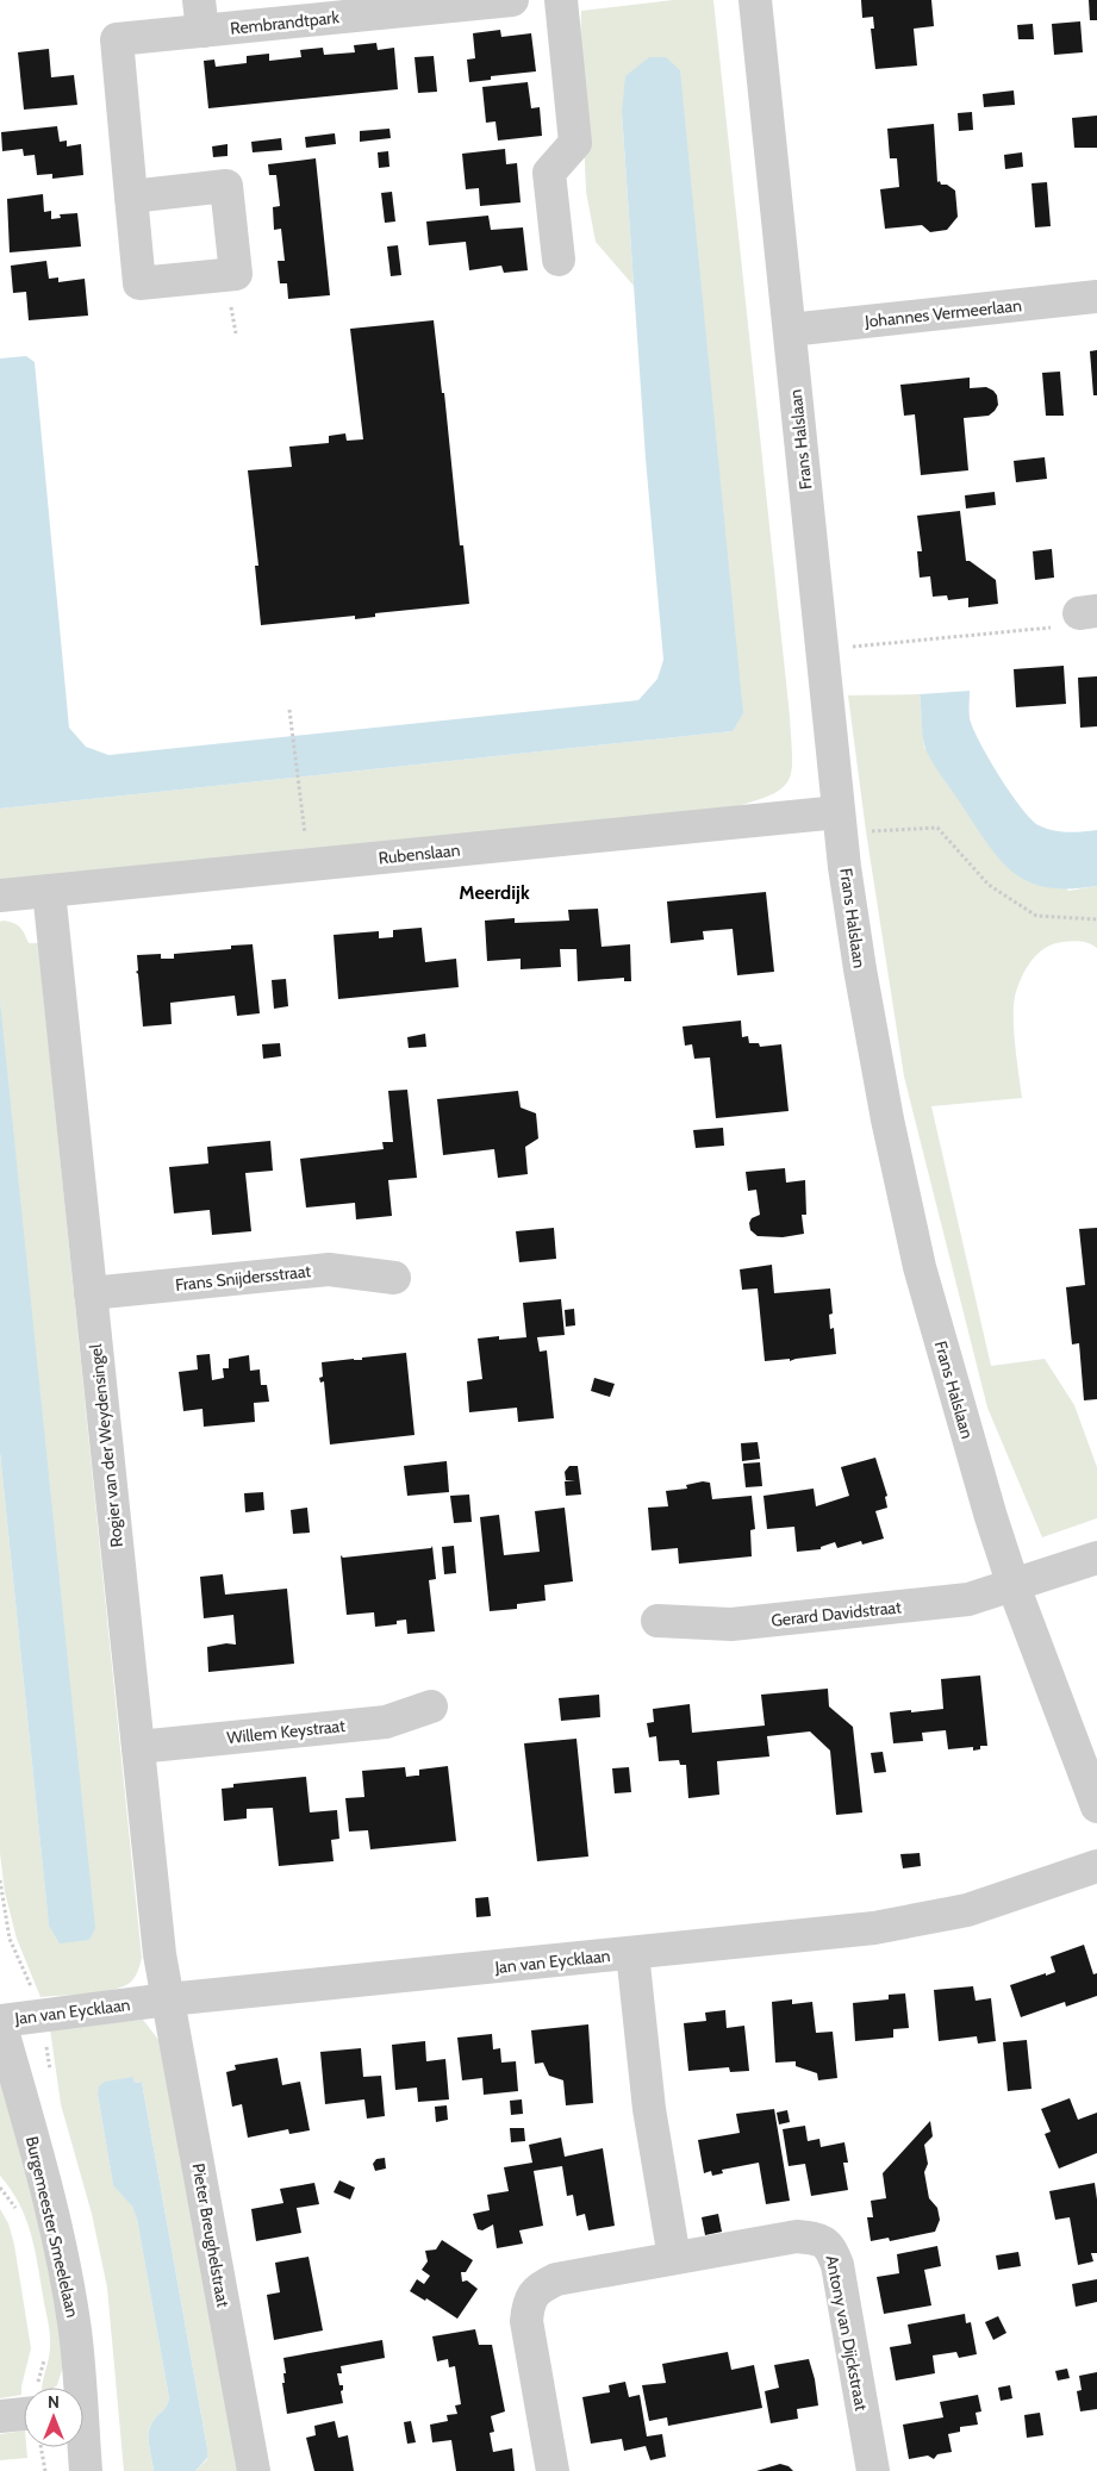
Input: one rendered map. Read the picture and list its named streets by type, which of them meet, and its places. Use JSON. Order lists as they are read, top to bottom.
{
  "streets": {
    "street": [
      "Rembrandtpark",
      "Johannes Vermeerlaan",
      "Frans Halslaan",
      "Rubenslaan",
      "Frans Snijdersstraat",
      "Rogier van der Weydensingel",
      "Gerard Davidstraat",
      "Willem Keystraat",
      "Jan van Eycklaan",
      "Burgemeester Smeelelaan",
      "Pieter Breughelstraat",
      "Antony van Dijckstraat"
    ]
  },
  "crossings": [
    ["Johannes Vermeerlaan", "Frans Halslaan"],
    ["Frans Halslaan", "Rubenslaan"],
    ["Frans Halslaan", "Gerard Davidstraat"],
    ["Rubenslaan", "Rogier van der Weydensingel"],
    ["Frans Snijdersstraat", "Rogier van der Weydensingel"],
    ["Rogier van der Weydensingel", "Willem Keystraat"],
    ["Rogier van der Weydensingel", "Jan van Eycklaan"],
    ["Rogier van der Weydensingel", "Pieter Breughelstraat"],
    ["Jan van Eycklaan", "Burgemeester Smeelelaan"],
    ["Jan van Eycklaan", "Pieter Breughelstraat"]
  ],
  "districts": ["Meerdijk"],
  "north": "top"
}
